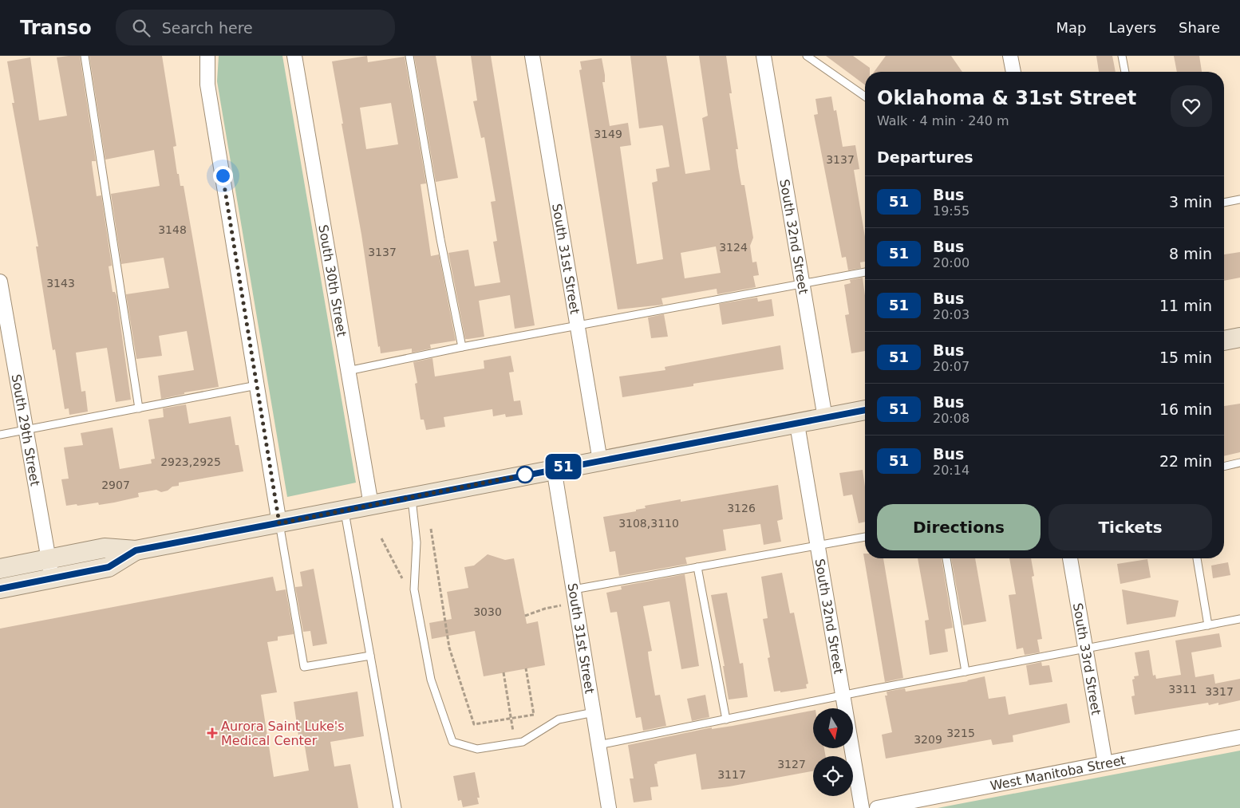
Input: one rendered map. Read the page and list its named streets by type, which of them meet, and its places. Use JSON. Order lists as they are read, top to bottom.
{
  "streets": {
    "street": [
      "South 32nd Street",
      "South 31st Street",
      "South 30th Street",
      "South 29th Street",
      "South 33rd Street",
      "West Manitoba Street"
    ]
  },
  "crossings": [
    ["South 33rd Street", "West Manitoba Street"]
  ],
  "places": {
    "health": ["Aurora Saint Luke's Medical Center"]
  },
  "lines": ["bus line 51"],
  "house_numbers": [
    "3149",
    "3137",
    "3148",
    "3124",
    "3137",
    "3143",
    "2923,2925",
    "2907",
    "3126",
    "3108,3110",
    "3030",
    "3311",
    "3317",
    "3215",
    "3209",
    "3127",
    "3117"
  ],
  "north": "bottom",
  "page": {
    "header": "Transo",
    "search": "Search here",
    "nav": ["Map", "Layers", "Share"],
    "on_map": "51",
    "heading": [
      ["Oklahoma & 31st Street", "Walk · 4 min · 240 m"],
      "Departures"
    ],
    "list": [
      {
        "mark": "51",
        "name": "Bus",
        "note": "19:55",
        "value": "3 min"
      },
      {
        "mark": "51",
        "name": "Bus",
        "note": "20:00",
        "value": "8 min"
      },
      {
        "mark": "51",
        "name": "Bus",
        "note": "20:03",
        "value": "11 min"
      },
      {
        "mark": "51",
        "name": "Bus",
        "note": "20:07",
        "value": "15 min"
      },
      {
        "mark": "51",
        "name": "Bus",
        "note": "20:08",
        "value": "16 min"
      },
      {
        "mark": "51",
        "name": "Bus",
        "note": "20:14",
        "value": "22 min"
      }
    ],
    "buttons": ["Directions", "Tickets"]
  }
}
